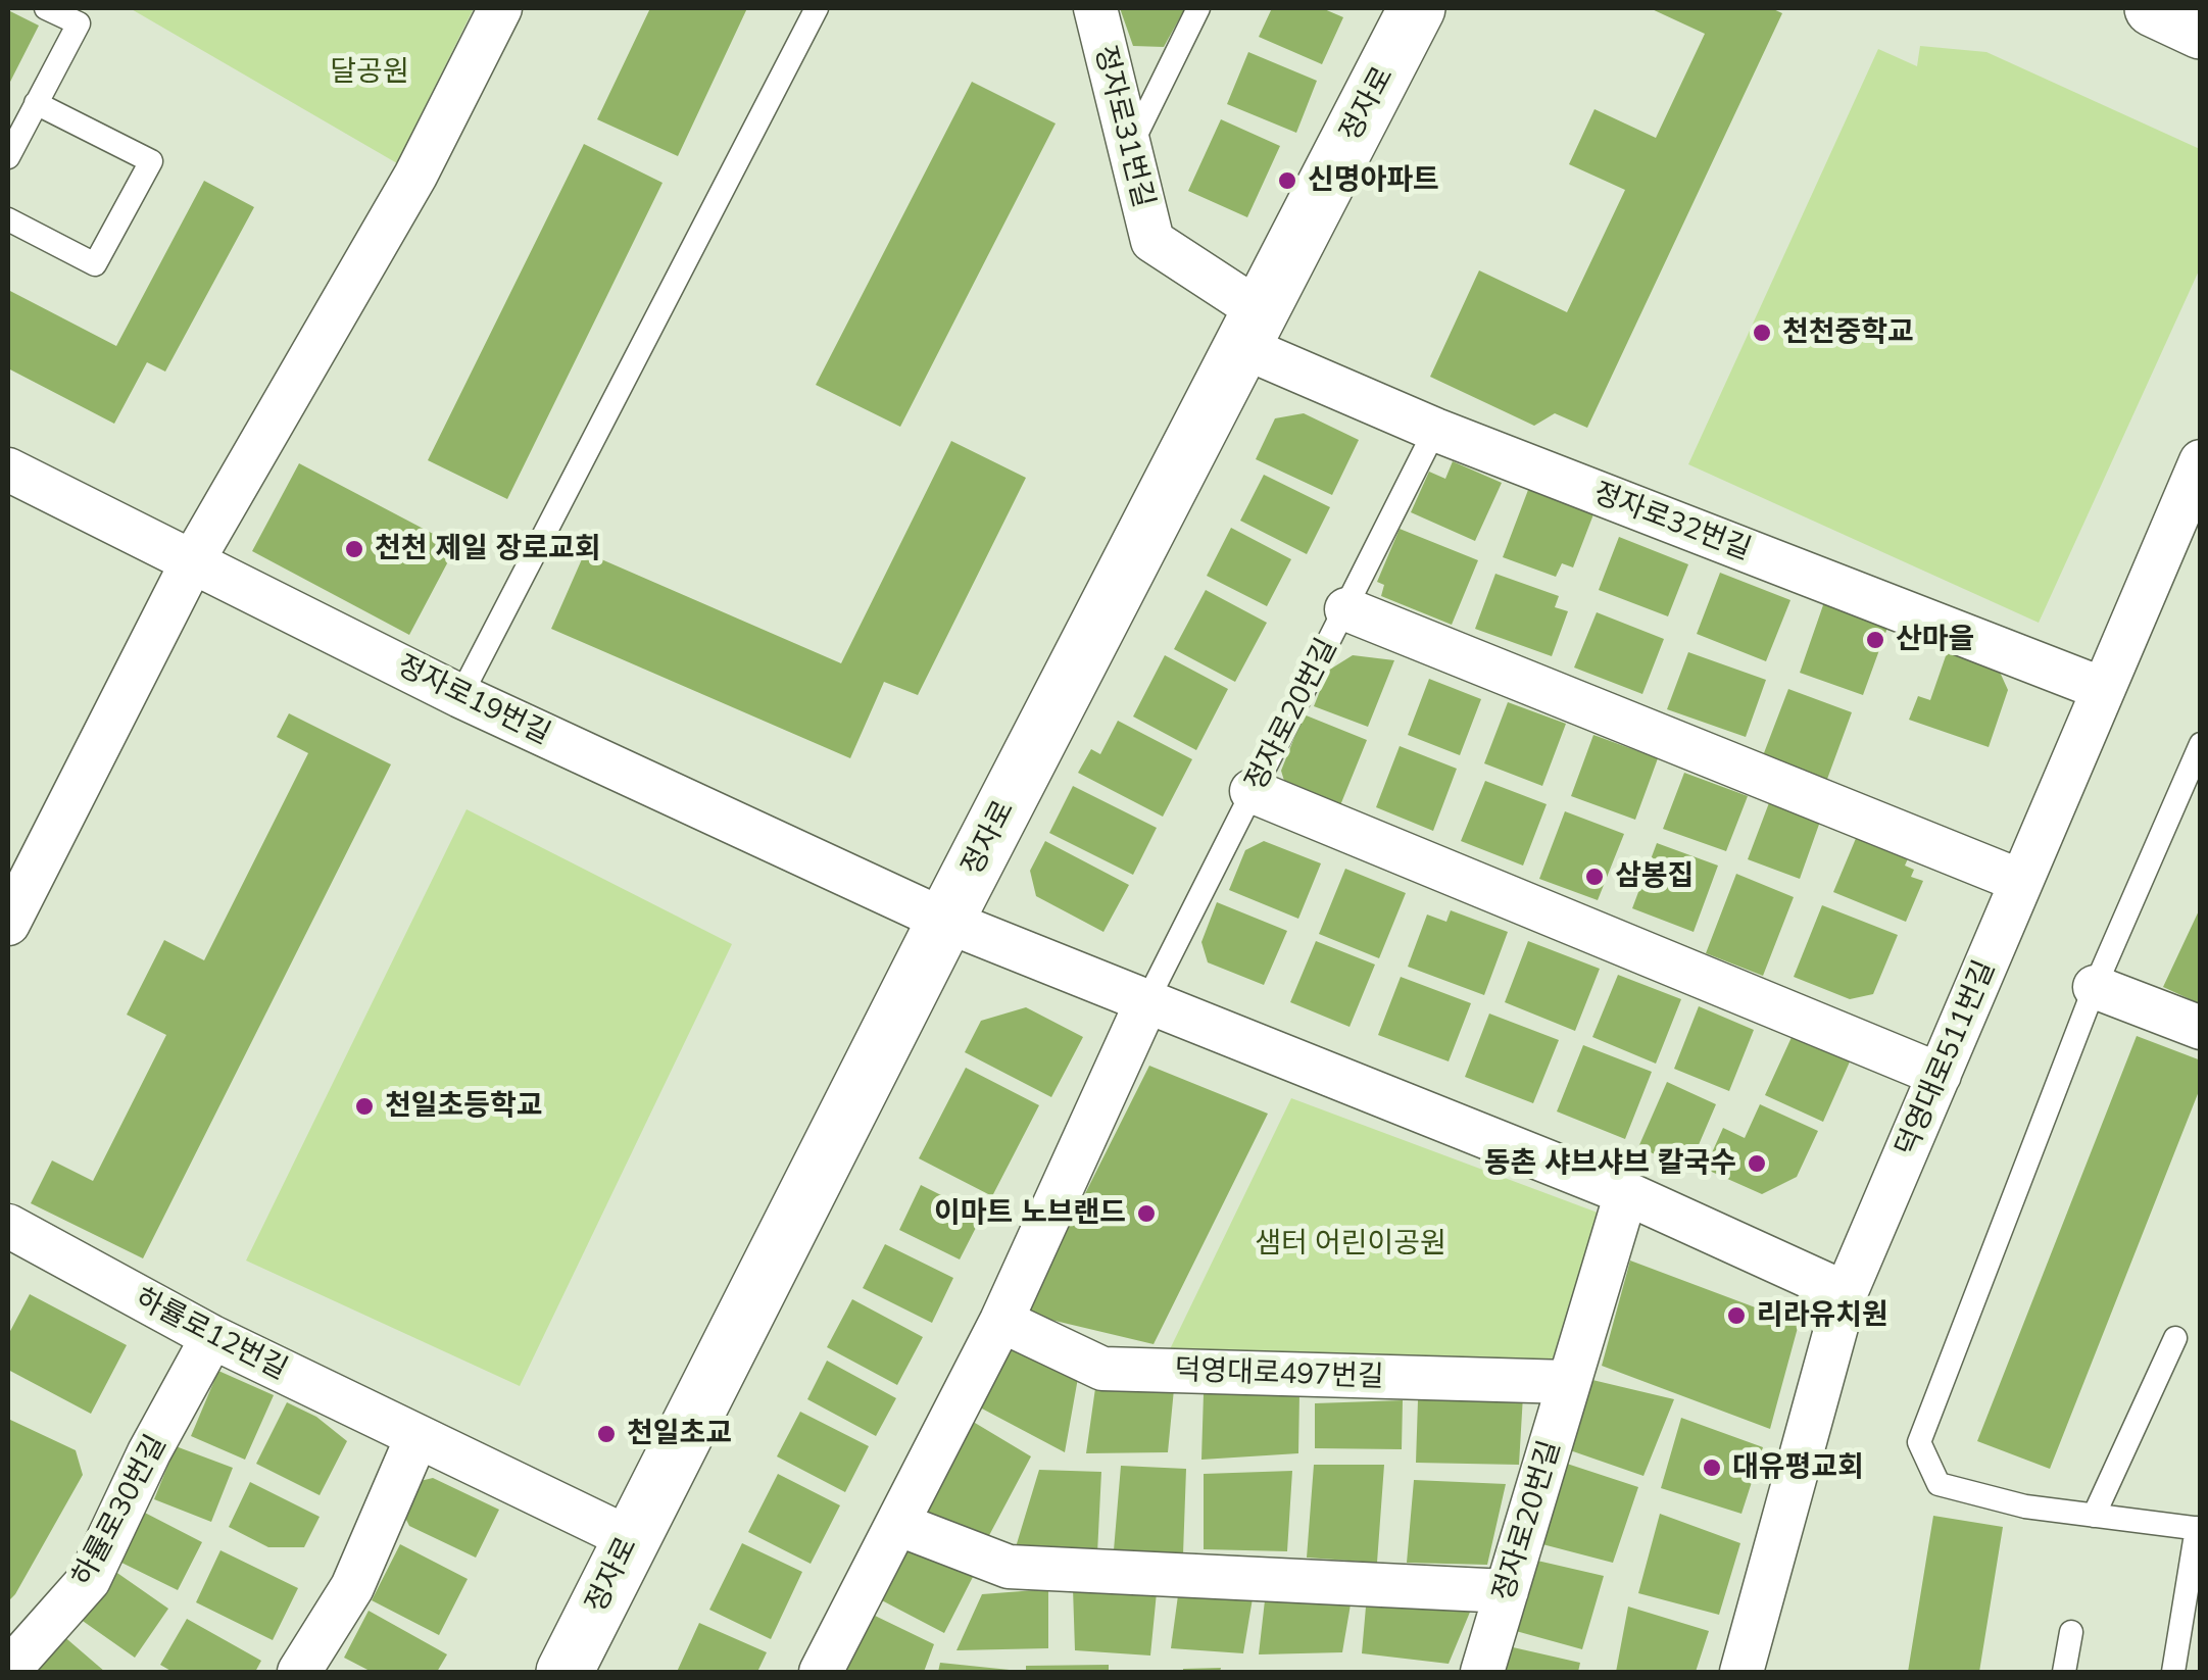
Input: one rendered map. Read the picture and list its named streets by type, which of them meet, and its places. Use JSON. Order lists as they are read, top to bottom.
{
  "streets": {
    "street": [
      "정자로",
      "정자로31번길",
      "정자로32번길",
      "정자로19번길",
      "정자로20번길",
      "덕영대로511번길",
      "하률로12번길",
      "덕영대로497번길",
      "하률로30번길"
    ]
  },
  "crossings": [
    ["정자로", "정자로31번길"],
    ["정자로", "정자로32번길"],
    ["정자로", "정자로19번길"],
    ["정자로", "하률로12번길"],
    ["정자로31번길", "정자로32번길"],
    ["정자로32번길", "정자로20번길"],
    ["정자로32번길", "덕영대로511번길"],
    ["정자로20번길", "덕영대로497번길"],
    ["하률로12번길", "하률로30번길"]
  ],
  "parks": ["달공원", "샘터 어린이공원"],
  "places": [
    "신명아파트",
    "천천중학교",
    "천천 제일 장로교회",
    "산마을",
    "삼봉집",
    "천일초등학교",
    "동촌 샤브샤브 칼국수",
    "이마트 노브랜드",
    "리라유치원",
    "천일초교",
    "대유평교회"
  ]
}
